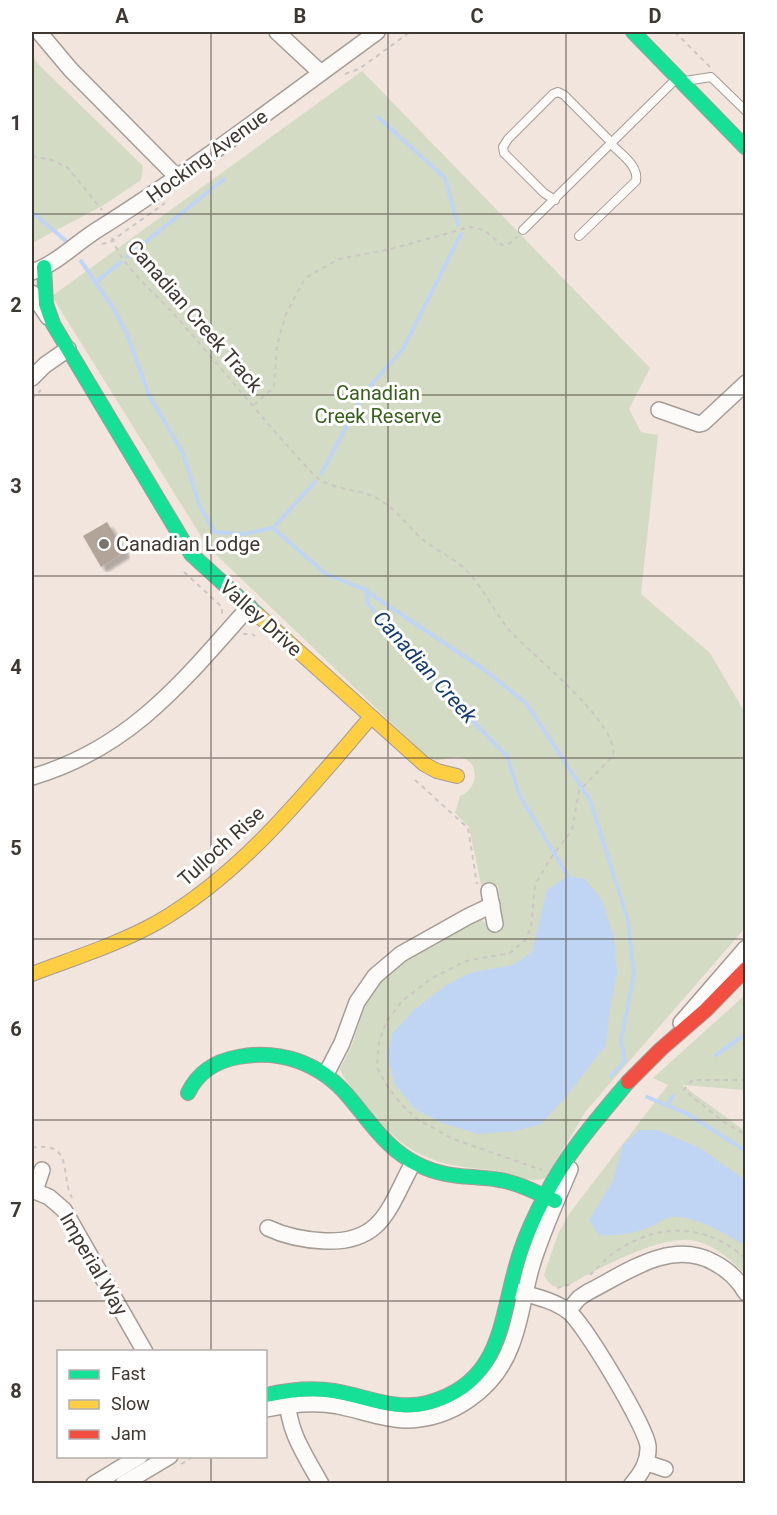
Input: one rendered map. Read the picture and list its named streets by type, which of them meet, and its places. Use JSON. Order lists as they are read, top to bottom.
{
  "streets": {
    "street": [
      "Hocking Avenue",
      "Valley Drive",
      "Tulloch Rise",
      "Imperial Way"
    ],
    "path": ["Canadian Creek Track"]
  },
  "crossings": [
    ["Hocking Avenue", "Canadian Creek Track"],
    ["Hocking Avenue", "Valley Drive"],
    ["Valley Drive", "Tulloch Rise"]
  ],
  "water": ["Canadian Creek"],
  "parks": ["Canadian Creek Reserve"],
  "places": ["Canadian Lodge"],
  "legend": ["Fast", "Slow", "Jam"],
  "grid": {
    "columns": [
      "A",
      "B",
      "C",
      "D"
    ],
    "rows": [
      "1",
      "2",
      "3",
      "4",
      "5",
      "6",
      "7",
      "8"
    ]
  }
}
